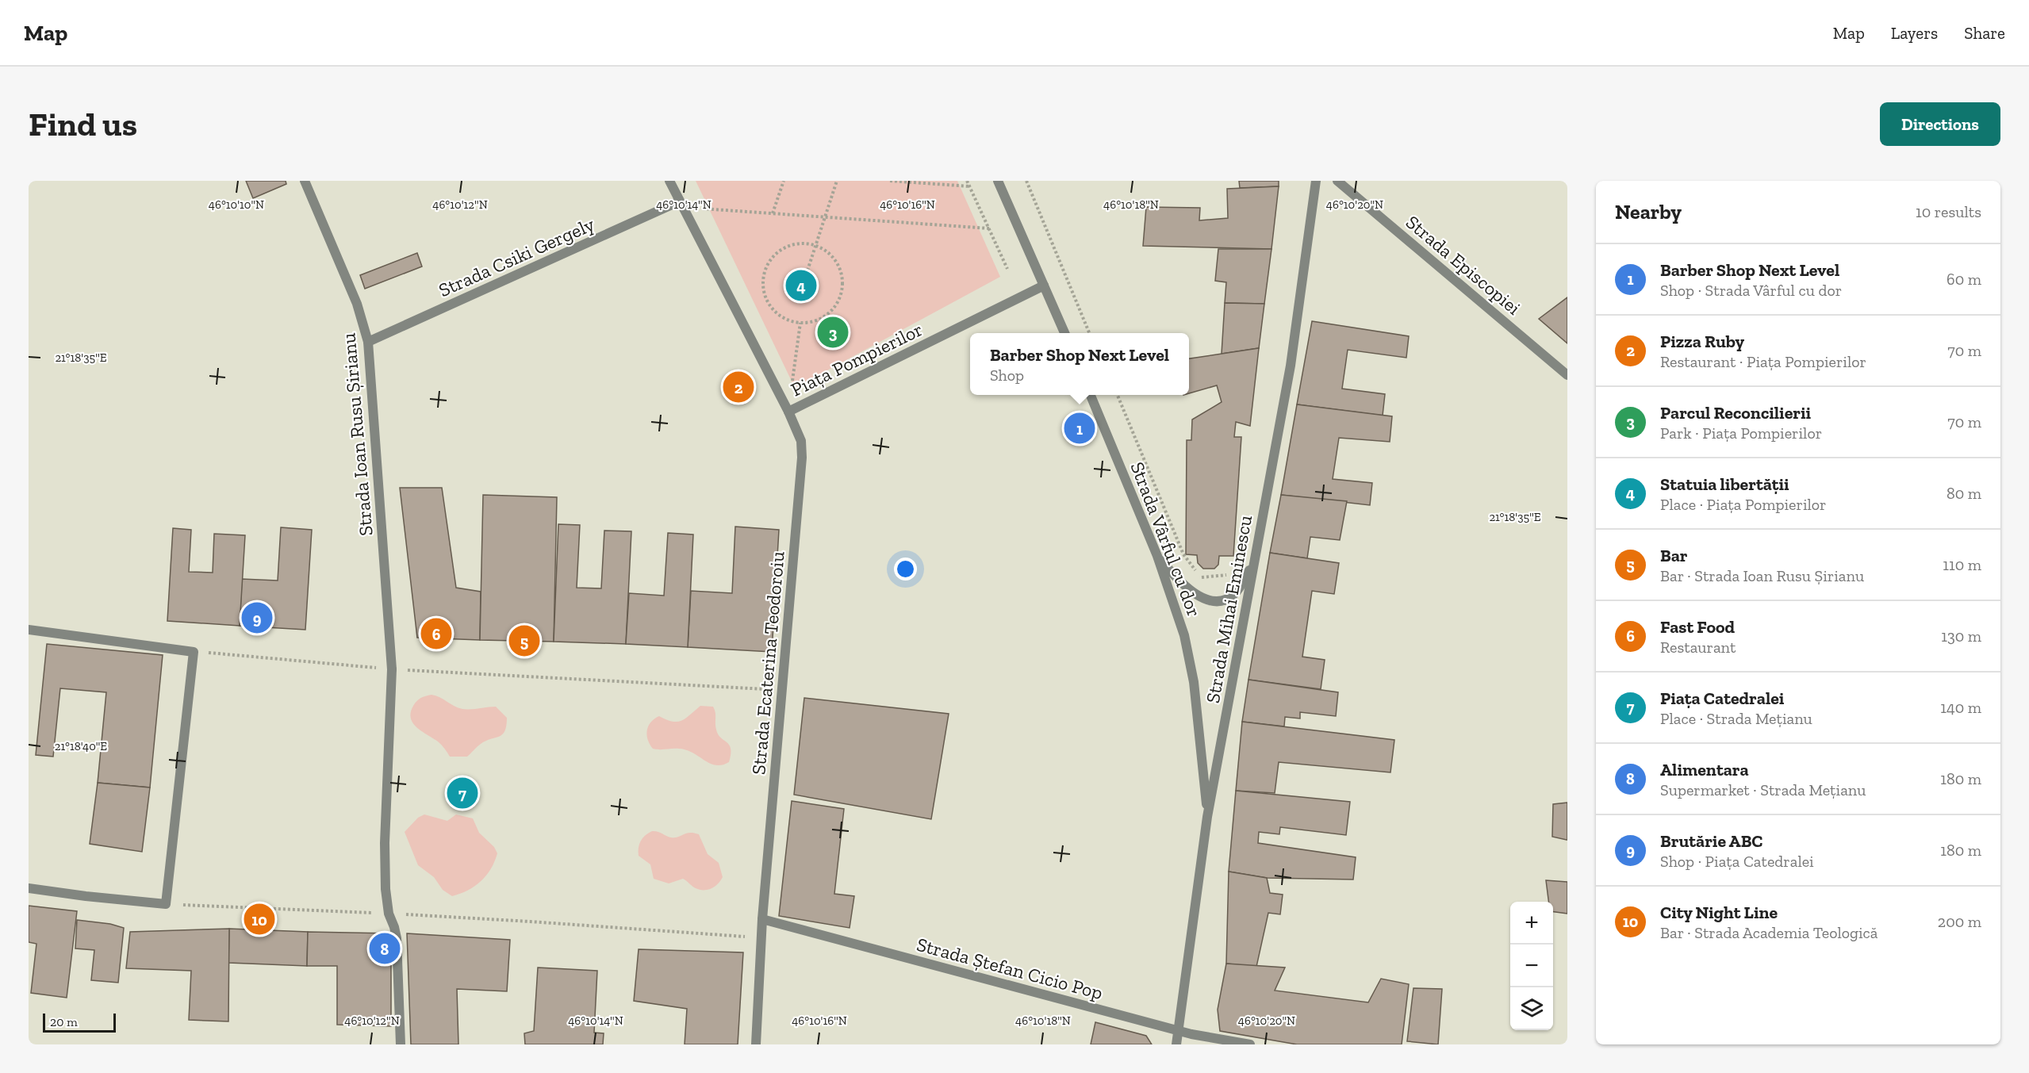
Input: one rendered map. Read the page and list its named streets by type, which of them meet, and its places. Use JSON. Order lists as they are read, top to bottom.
{
  "streets": {
    "street": [
      "Strada Csiki Gergely",
      "Strada Episcopiei",
      "Piața Pompierilor",
      "Strada Ioan Rusu Șirianu",
      "Strada Vârful cu dor",
      "Strada Mihai Eminescu",
      "Strada Ecaterina Teodoroiu",
      "Strada Ștefan Cicio Pop"
    ]
  },
  "crossings": [
    ["Strada Csiki Gergely", "Piața Pompierilor"],
    ["Strada Csiki Gergely", "Strada Ioan Rusu Șirianu"],
    ["Piața Pompierilor", "Strada Ecaterina Teodoroiu"],
    ["Strada Vârful cu dor", "Strada Mihai Eminescu"],
    ["Strada Mihai Eminescu", "Strada Ștefan Cicio Pop"],
    ["Strada Ecaterina Teodoroiu", "Strada Ștefan Cicio Pop"]
  ],
  "scale_bar": "20 m",
  "page": {
    "header": "Map",
    "nav": ["Map", "Layers", "Share"],
    "buttons": "Directions",
    "title": "Find us",
    "heading": ["Nearby", "10 results"],
    "list": [
      {
        "mark": "1",
        "name": "Barber Shop Next Level",
        "note": "Shop · Strada Vârful cu dor",
        "value": "60 m"
      },
      {
        "mark": "2",
        "name": "Pizza Ruby",
        "note": "Restaurant · Piața Pompierilor",
        "value": "70 m"
      },
      {
        "mark": "3",
        "name": "Parcul Reconcilierii",
        "note": "Park · Piața Pompierilor",
        "value": "70 m"
      },
      {
        "mark": "4",
        "name": "Statuia libertății",
        "note": "Place · Piața Pompierilor",
        "value": "80 m"
      },
      {
        "mark": "5",
        "name": "Bar",
        "note": "Bar · Strada Ioan Rusu Șirianu",
        "value": "110 m"
      },
      {
        "mark": "6",
        "name": "Fast Food",
        "note": "Restaurant",
        "value": "130 m"
      },
      {
        "mark": "7",
        "name": "Piața Catedralei",
        "note": "Place · Strada Mețianu",
        "value": "140 m"
      },
      {
        "mark": "8",
        "name": "Alimentara",
        "note": "Supermarket · Strada Mețianu",
        "value": "180 m"
      },
      {
        "mark": "9",
        "name": "Brutărie ABC",
        "note": "Shop · Piața Catedralei",
        "value": "180 m"
      },
      {
        "mark": "10",
        "name": "City Night Line",
        "note": "Bar · Strada Academia Teologică",
        "value": "200 m"
      }
    ],
    "pins": [
      "4",
      "3",
      "2",
      "1",
      "9",
      "6",
      "5",
      "7",
      "10",
      "8"
    ],
    "popup": ["Barber Shop Next Level", "Shop"],
    "map_buttons": ["+", "−"],
    "scale": "20 m"
  },
  "coordinates": [
    "46°10'10\"N",
    "46°10'12\"N",
    "46°10'14\"N",
    "46°10'16\"N",
    "46°10'18\"N",
    "46°10'20\"N",
    "21°18'35\"E",
    "21°18'40\"E"
  ]
}
